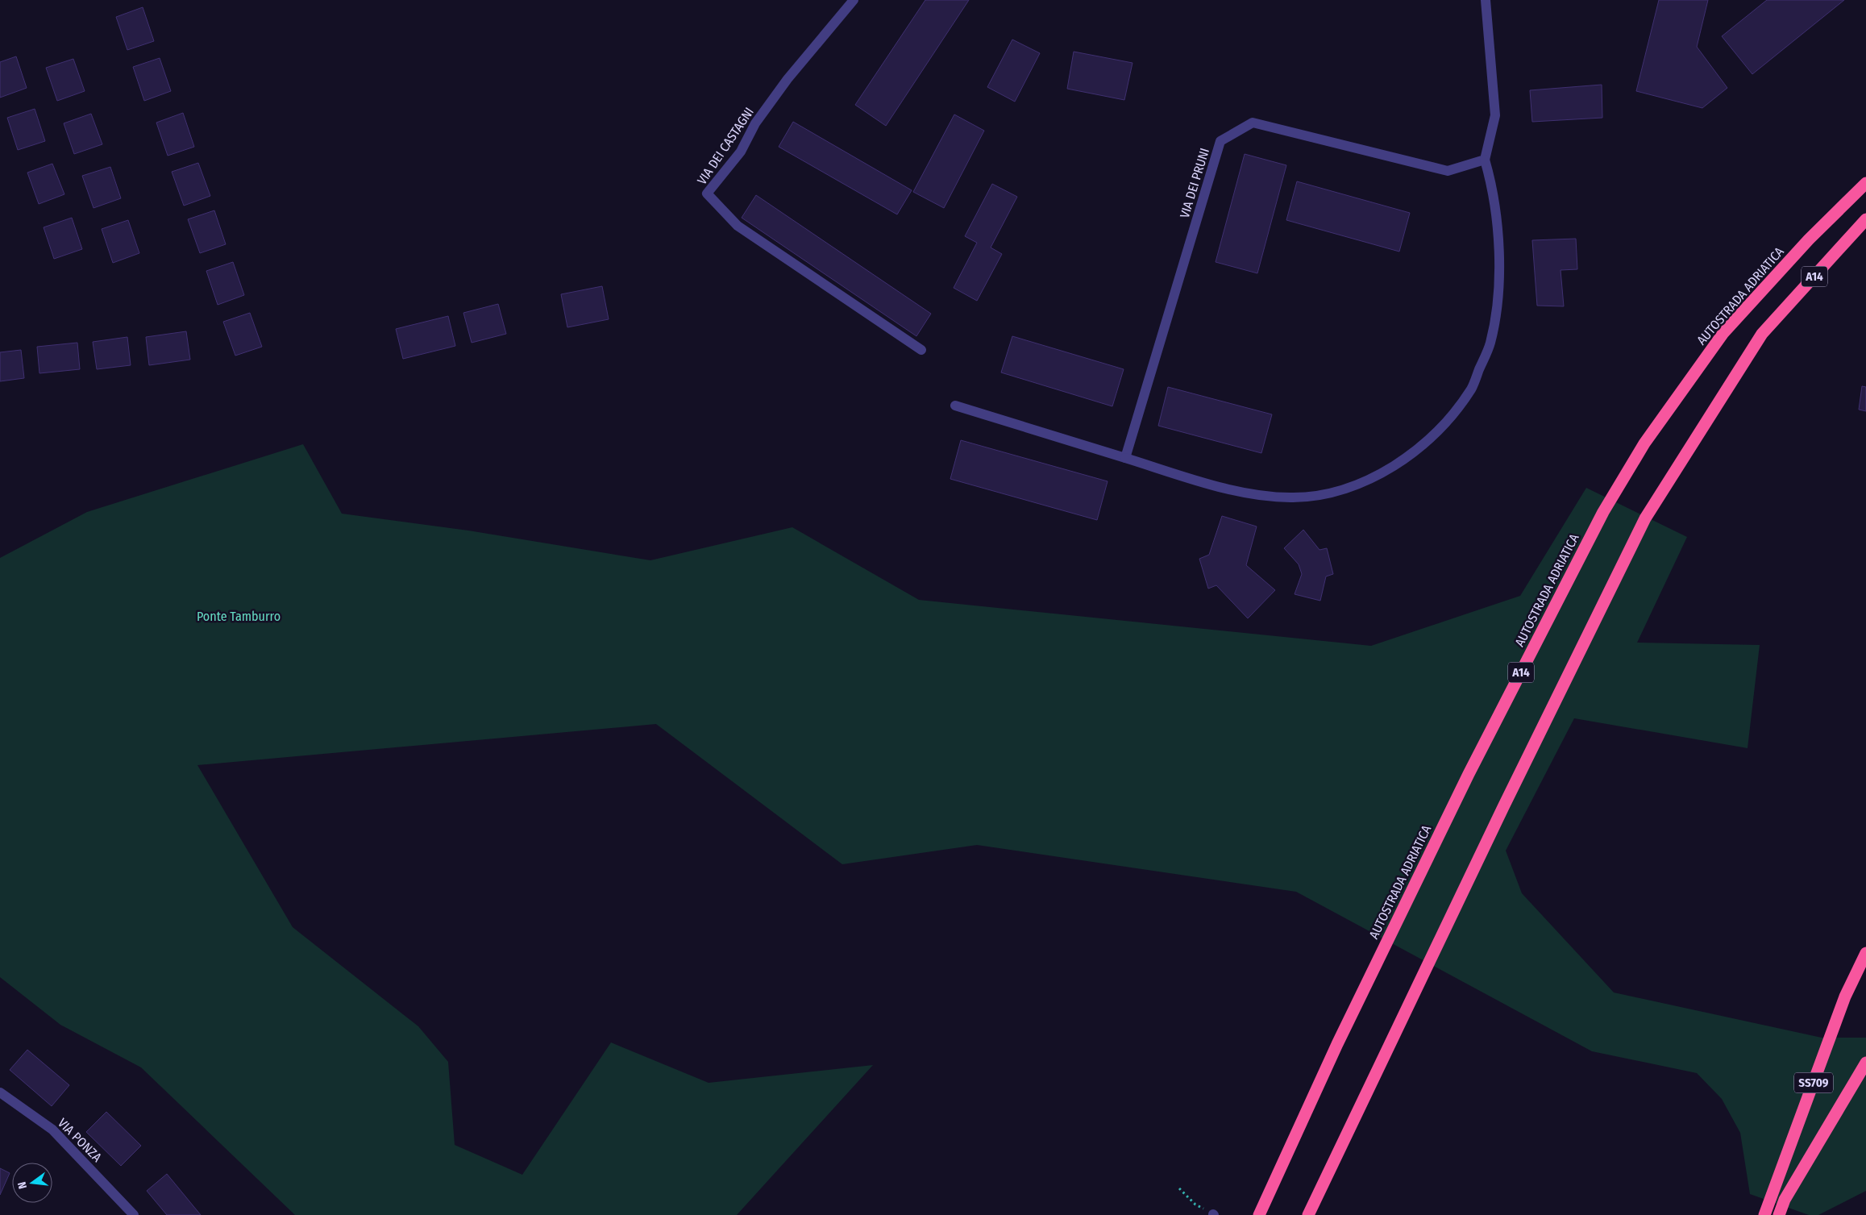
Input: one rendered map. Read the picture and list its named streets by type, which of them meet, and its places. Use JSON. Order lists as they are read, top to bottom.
{
  "streets": {
    "highway": ["A14", "AUTOSTRADA ADRIATICA", "SS709"],
    "street": ["VIA DEI CASTAGNI", "VIA DEI PRUNI", "VIA PONZA"]
  },
  "parks": ["Ponte Tamburro"],
  "north": "left"
}
